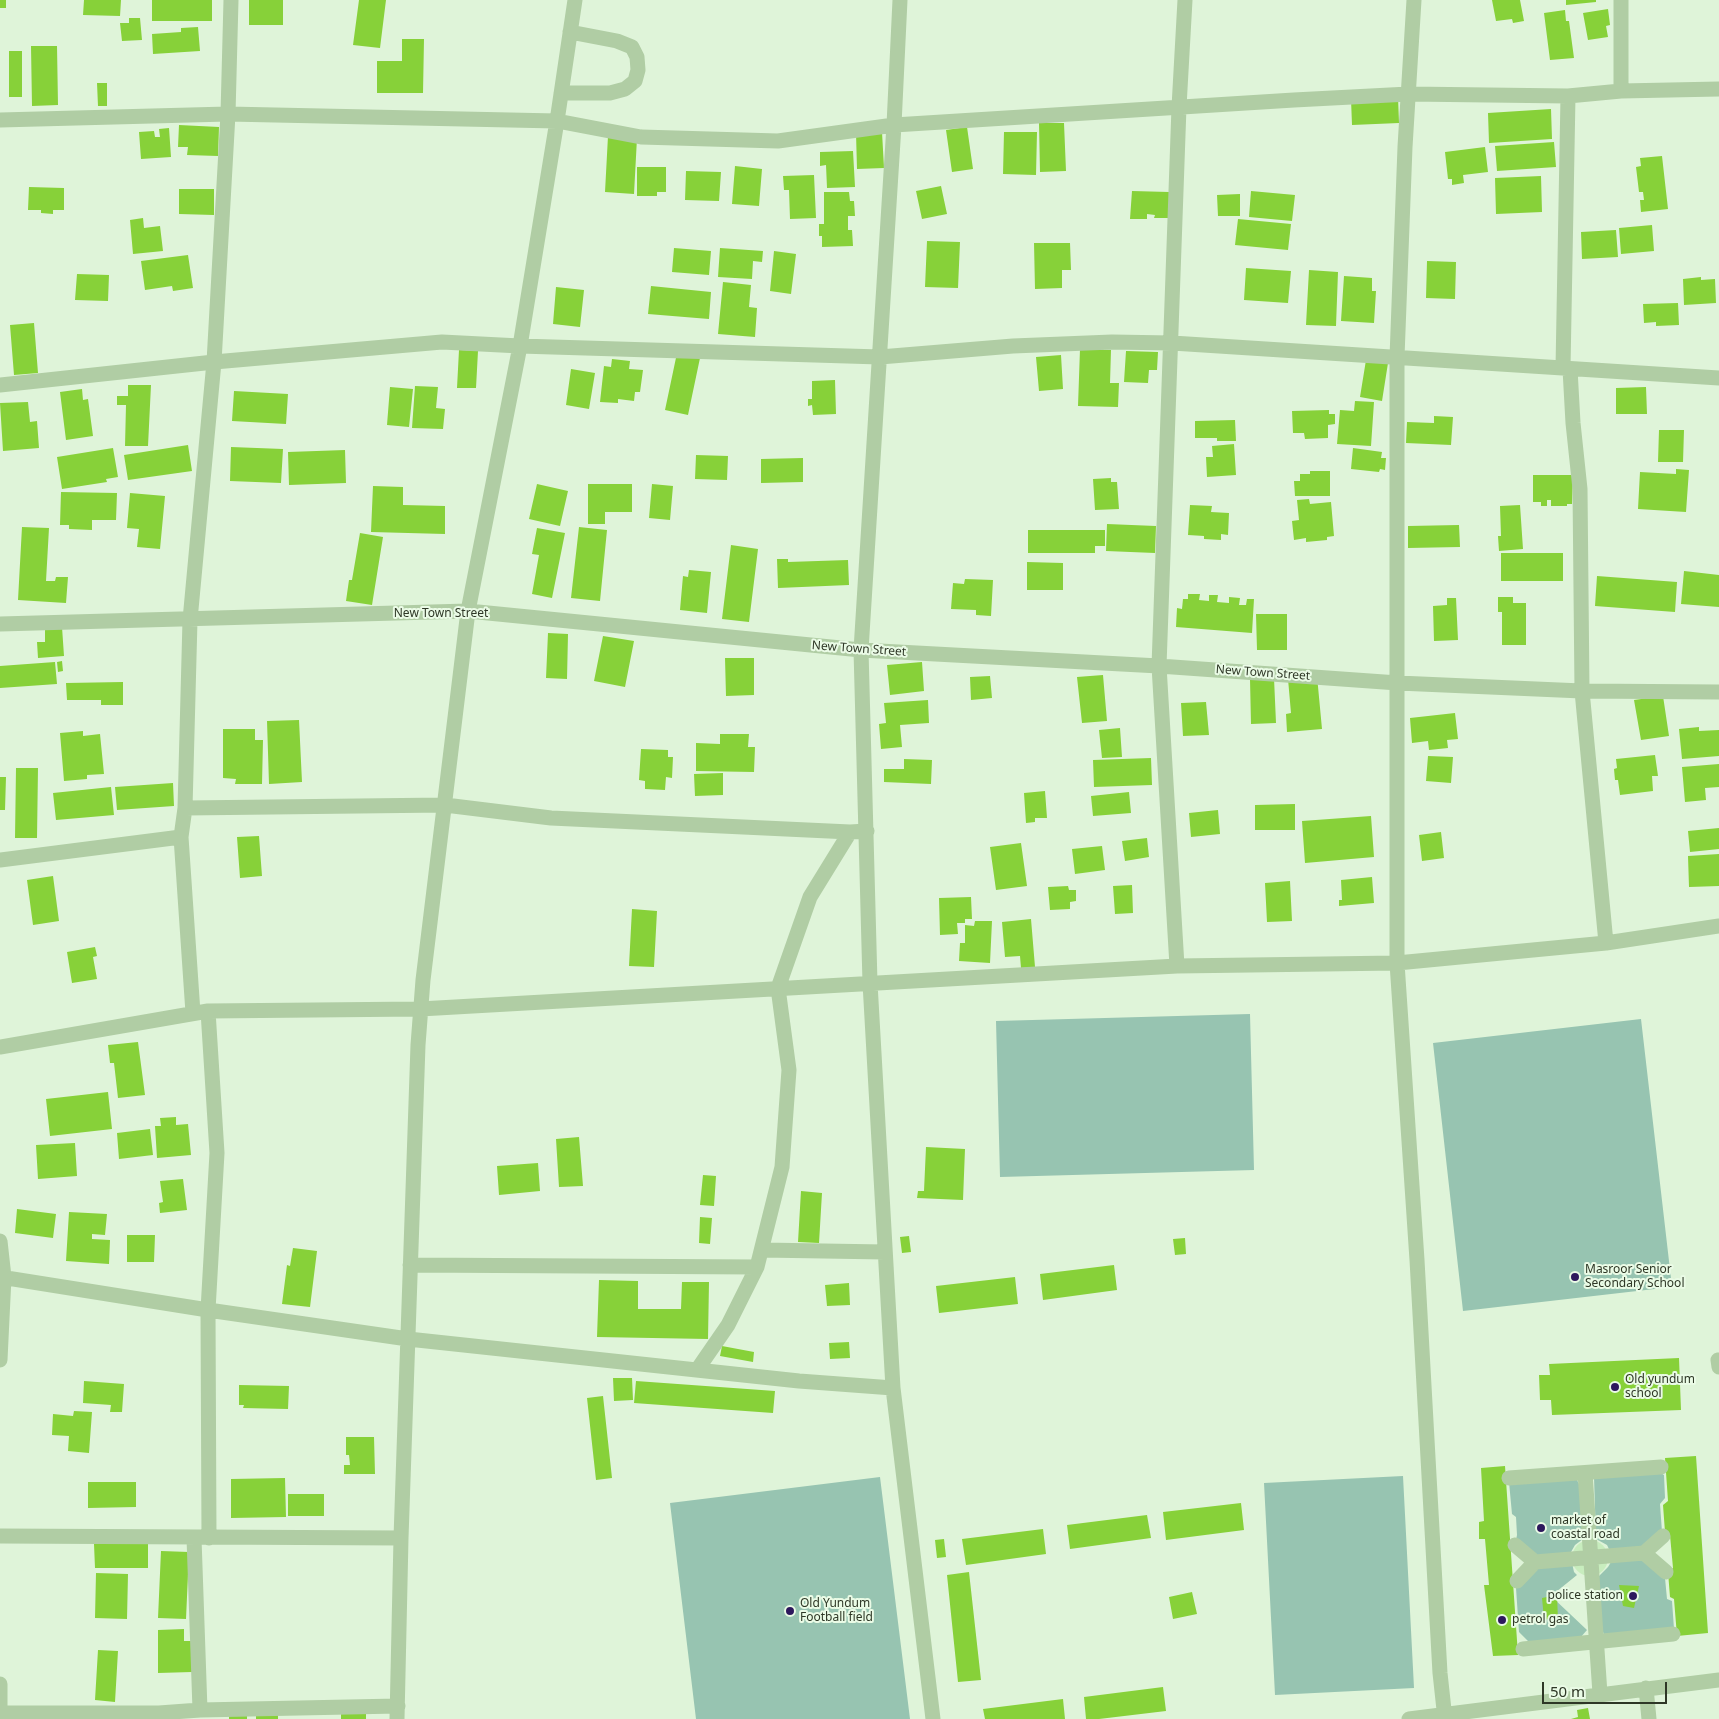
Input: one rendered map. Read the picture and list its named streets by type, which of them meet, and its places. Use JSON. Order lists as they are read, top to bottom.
{
  "streets": {
    "street": ["New Town Street"]
  },
  "places": [
    "Masroor Senior Secondary School",
    "Old yundum school",
    "market of coastal road",
    "police station",
    "Old Yundum Football field",
    "petrol gas"
  ],
  "scale_bar": "50 m"
}
